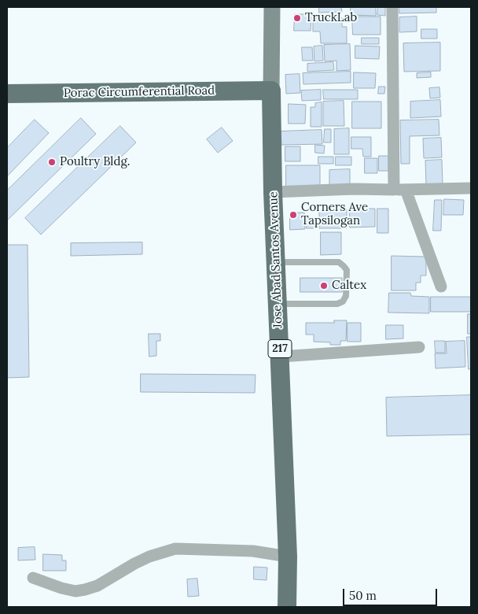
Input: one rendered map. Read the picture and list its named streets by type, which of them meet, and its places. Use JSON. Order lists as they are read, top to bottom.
{
  "streets": {
    "main road": ["Porac Circumferential Road", "Jose Abad Santos Avenue", "217"]
  },
  "crossings": [
    ["Porac Circumferential Road", "Jose Abad Santos Avenue"]
  ],
  "places": [
    "TruckLab",
    "Poultry Bldg.",
    "Corners Ave Tapsilogan",
    "Caltex"
  ],
  "scale_bar": "50 m"
}
